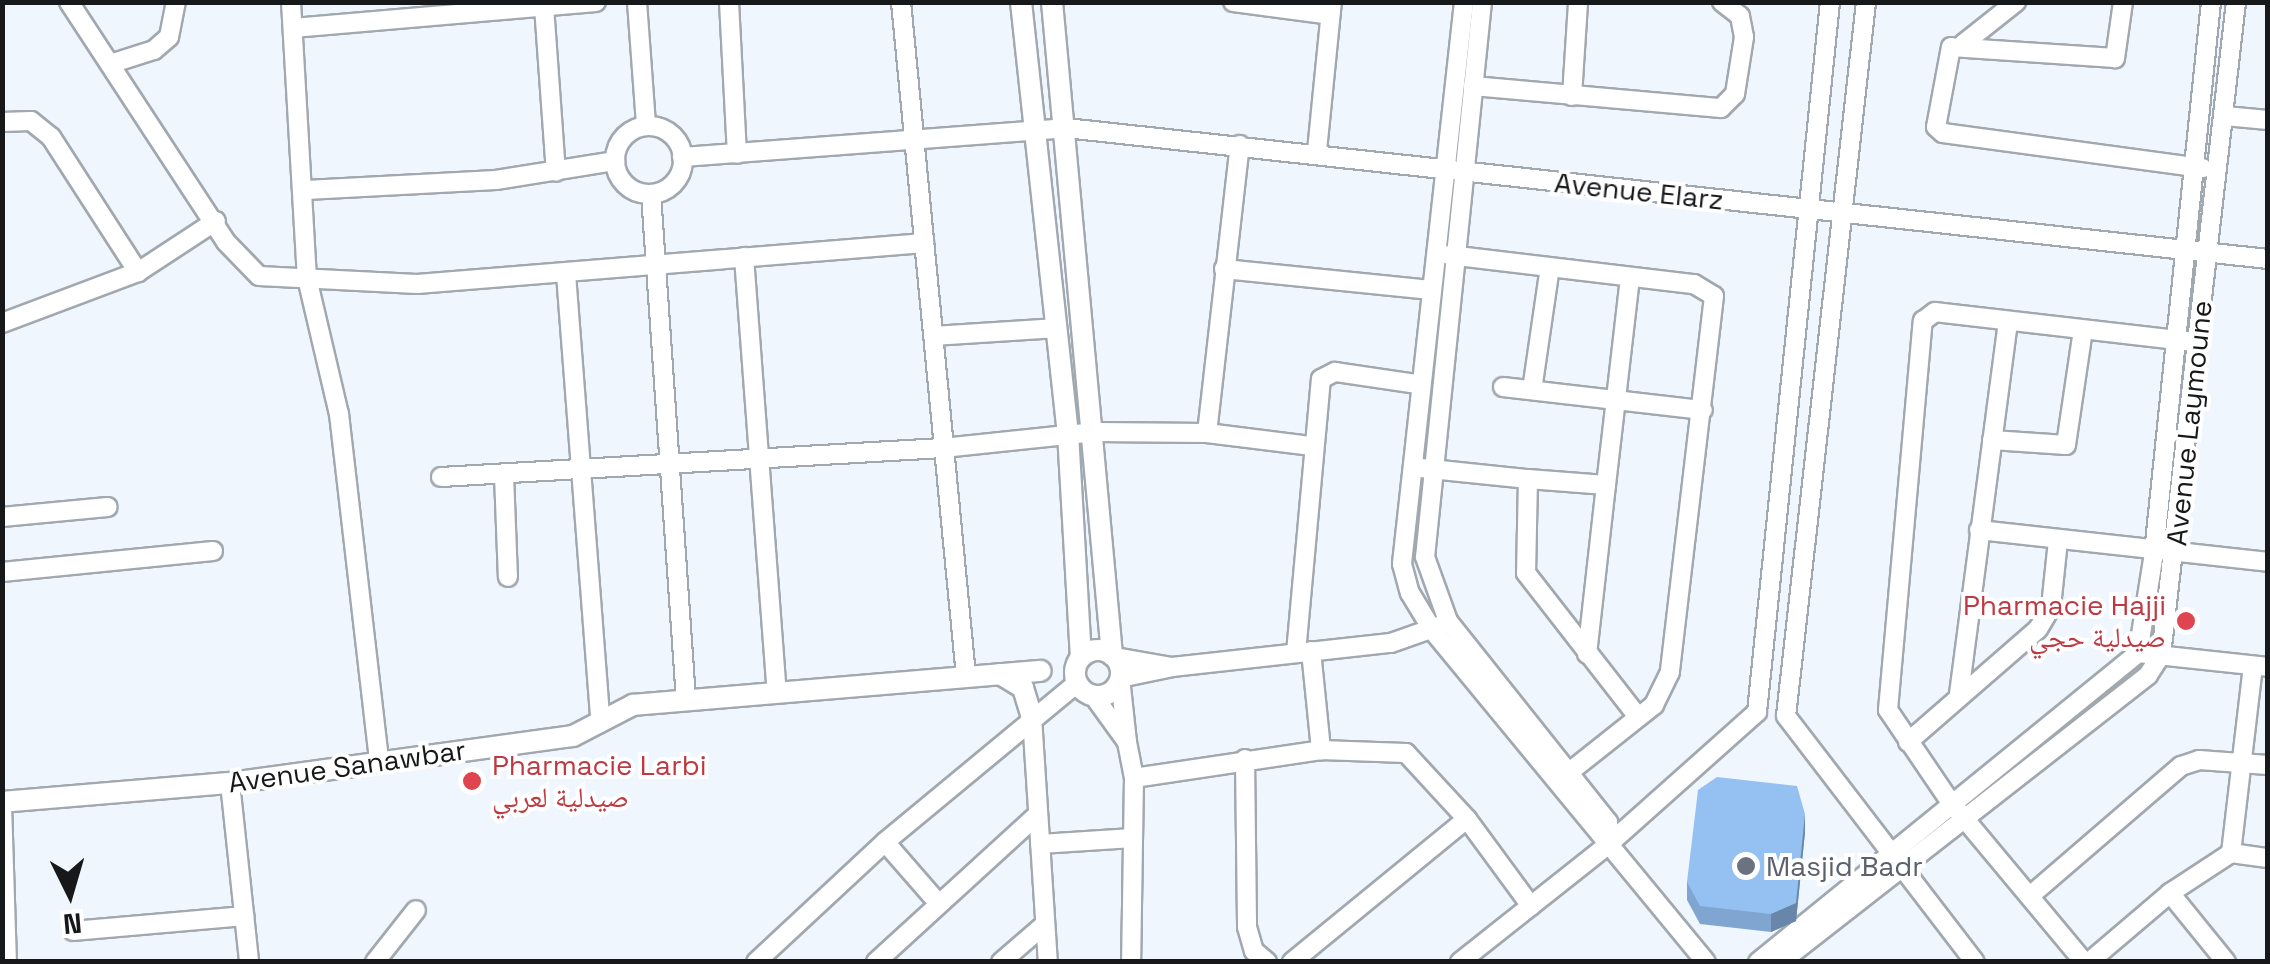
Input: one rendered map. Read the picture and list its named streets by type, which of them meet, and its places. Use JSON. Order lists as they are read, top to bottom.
{
  "streets": {
    "street": ["Avenue Elarz", "Avenue Laymoune", "Avenue Sanawbar"]
  },
  "crossings": [
    ["Avenue Elarz", "Avenue Laymoune"]
  ],
  "places": ["Pharmacie Hajji صيدلية حجي", "Pharmacie Larbi صيدلية لعربي", "Masjid Badr"],
  "north": "bottom"
}
